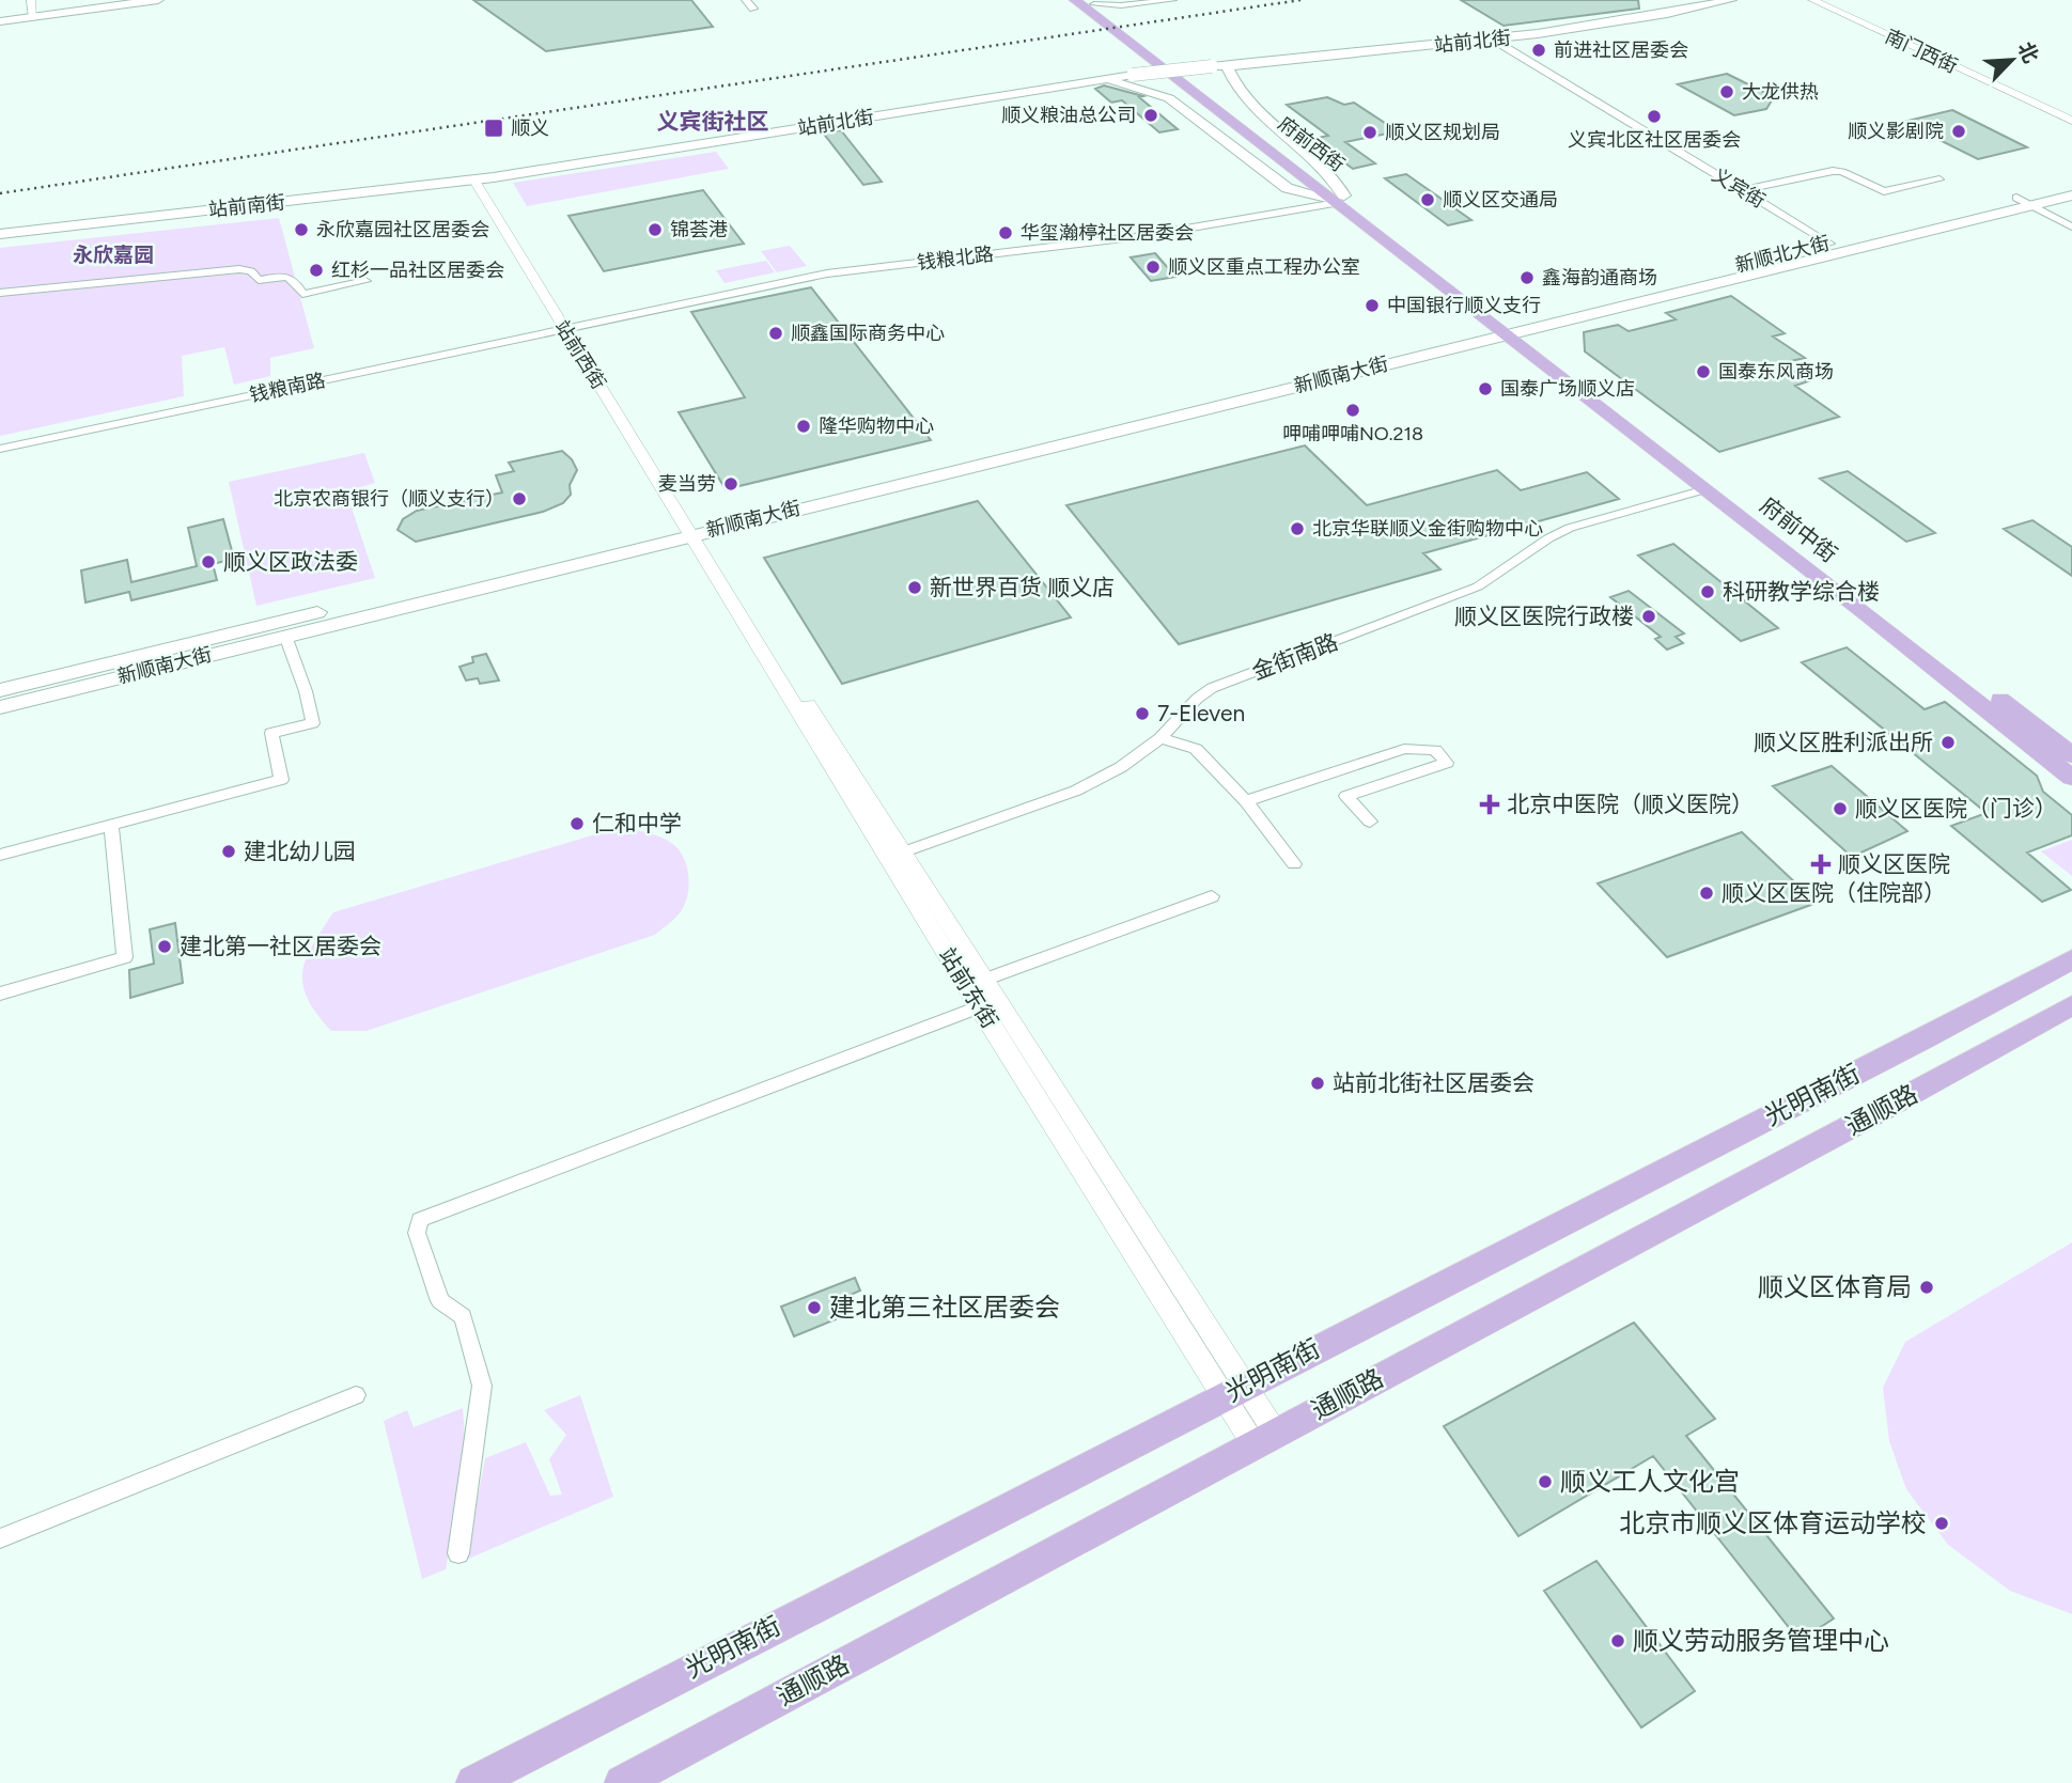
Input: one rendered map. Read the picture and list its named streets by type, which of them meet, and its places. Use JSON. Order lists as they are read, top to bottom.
{
  "streets": {
    "main road": [
      "站前北街",
      "府前西街",
      "站前南街",
      "新顺北大街",
      "新顺南大街",
      "府前中街",
      "光明南街",
      "通顺路"
    ],
    "street": [
      "南门西街",
      "义宾街",
      "钱粮北路",
      "站前西街",
      "钱粮南路",
      "金街南路",
      "站前东街"
    ]
  },
  "crossings": [
    ["站前北街", "义宾街"],
    ["站前北街", "站前南街"],
    ["站前北街", "站前西街"],
    ["府前西街", "新顺北大街"],
    ["府前西街", "钱粮北路"],
    ["府前西街", "新顺南大街"],
    ["府前西街", "府前中街"],
    ["义宾街", "新顺北大街"],
    ["站前南街", "站前西街"],
    ["新顺北大街", "新顺南大街"],
    ["新顺北大街", "府前中街"],
    ["钱粮北路", "站前西街"],
    ["钱粮北路", "钱粮南路"],
    ["站前西街", "新顺南大街"],
    ["站前西街", "钱粮南路"],
    ["站前西街", "站前东街"],
    ["新顺南大街", "府前中街"],
    ["新顺南大街", "站前东街"],
    ["府前中街", "金街南路"],
    ["金街南路", "站前东街"],
    ["站前东街", "光明南街"],
    ["站前东街", "通顺路"]
  ],
  "districts": ["义宾街社区", "永欣嘉园"],
  "places": {
    "other": [
      "前进社区居委会",
      "大龙供热",
      "顺义粮油总公司",
      "义宾北区社区居委会",
      "顺义影剧院",
      "顺义区规划局",
      "顺义区交通局",
      "永欣嘉园社区居委会",
      "锦荟港",
      "华玺瀚楟社区居委会",
      "顺义区重点工程办公室",
      "红杉一品社区居委会",
      "鑫海韵通商场",
      "中国银行顺义支行",
      "顺鑫国际商务中心",
      "国泰东风商场",
      "国泰广场顺义店",
      "呷哺呷哺NO.218",
      "隆华购物中心",
      "麦当劳",
      "北京农商银行（顺义支行）",
      "北京华联顺义金街购物中心",
      "顺义区政法委",
      "新世界百货 顺义店",
      "科研教学综合楼",
      "顺义区医院行政楼",
      "7-Eleven",
      "顺义区胜利派出所",
      "顺义区医院（门诊）",
      "仁和中学",
      "建北幼儿园",
      "顺义区医院（住院部）",
      "建北第一社区居委会",
      "站前北街社区居委会",
      "顺义区体育局",
      "建北第三社区居委会",
      "顺义工人文化宫",
      "北京市顺义区体育运动学校",
      "顺义劳动服务管理中心"
    ],
    "transit": ["顺义"],
    "health": ["北京中医院（顺义医院）", "顺义区医院"]
  },
  "north": "top right"
}
